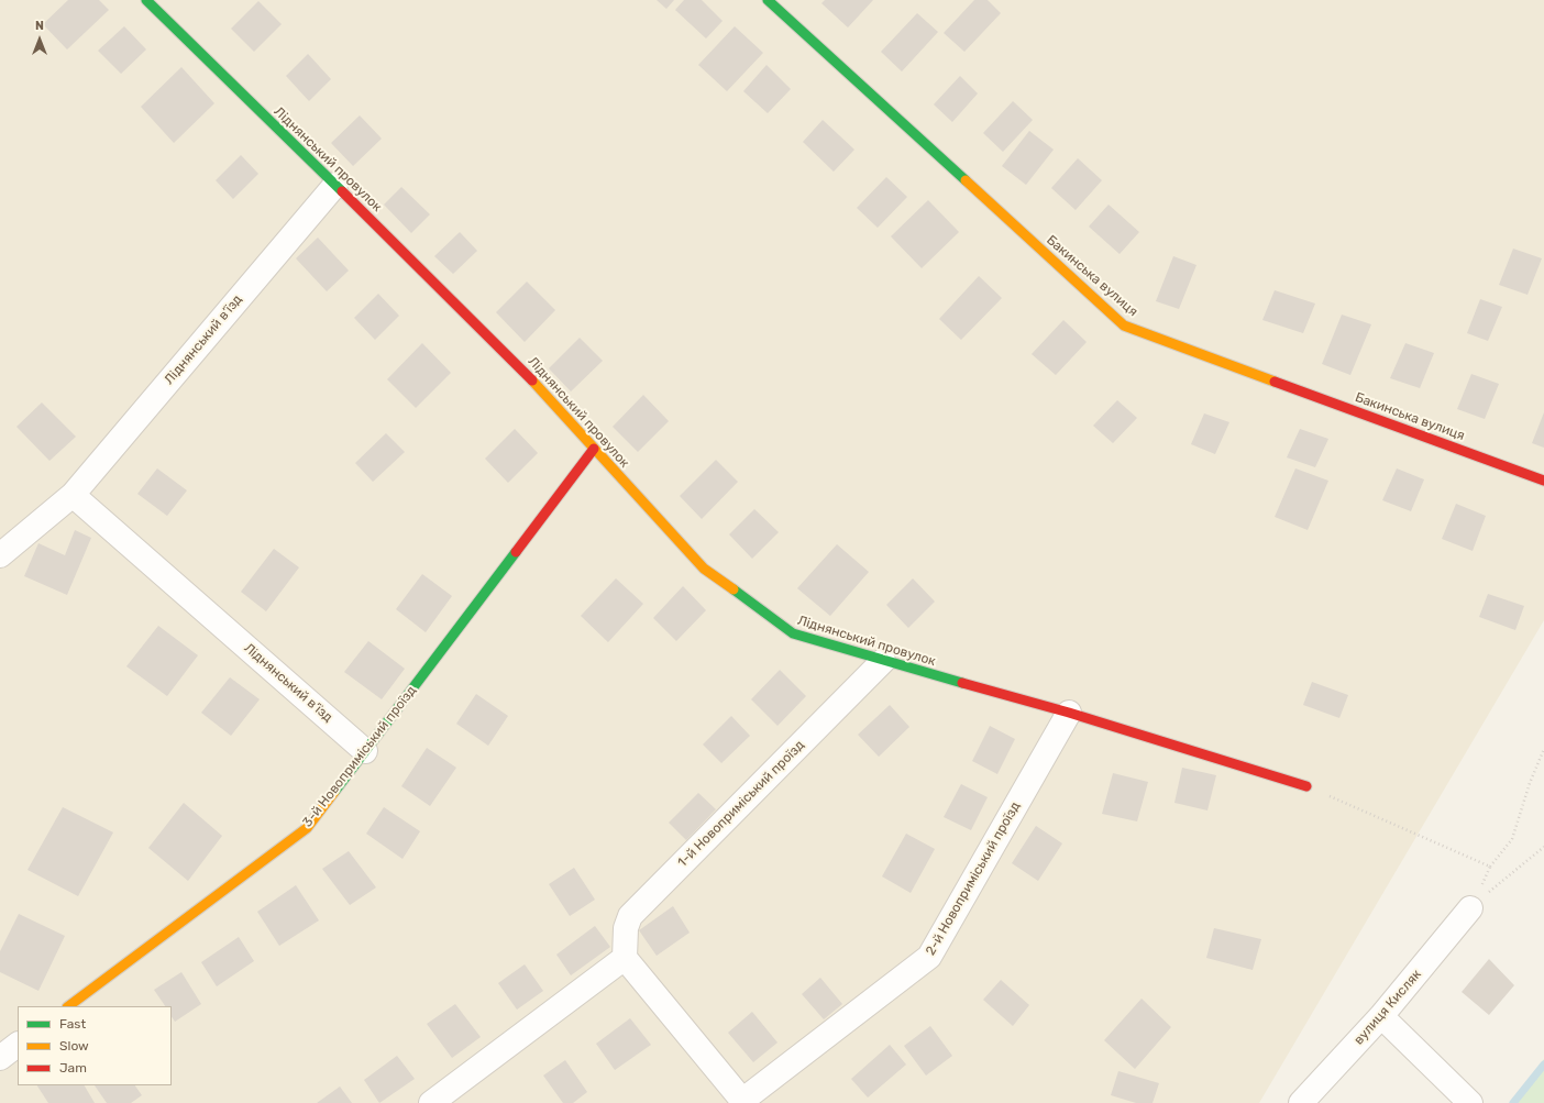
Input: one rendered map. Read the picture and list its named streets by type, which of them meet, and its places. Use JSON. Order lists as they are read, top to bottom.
{
  "streets": {
    "street": [
      "Ліднянський провулок",
      "Бакинська вулиця",
      "Ліднянський в’їзд",
      "3-й Новоприміський проїзд",
      "1-й Новоприміський проїзд",
      "2-й Новоприміський проїзд",
      "вулиця Кисляк"
    ]
  },
  "crossings": [
    ["Ліднянський провулок", "Ліднянський в’їзд"],
    ["Ліднянський провулок", "3-й Новоприміський проїзд"],
    ["Ліднянський провулок", "1-й Новоприміський проїзд"],
    ["Ліднянський провулок", "2-й Новоприміський проїзд"],
    ["Ліднянський в’їзд", "3-й Новоприміський проїзд"]
  ],
  "legend": ["Fast", "Slow", "Jam"],
  "north": "top"
}
